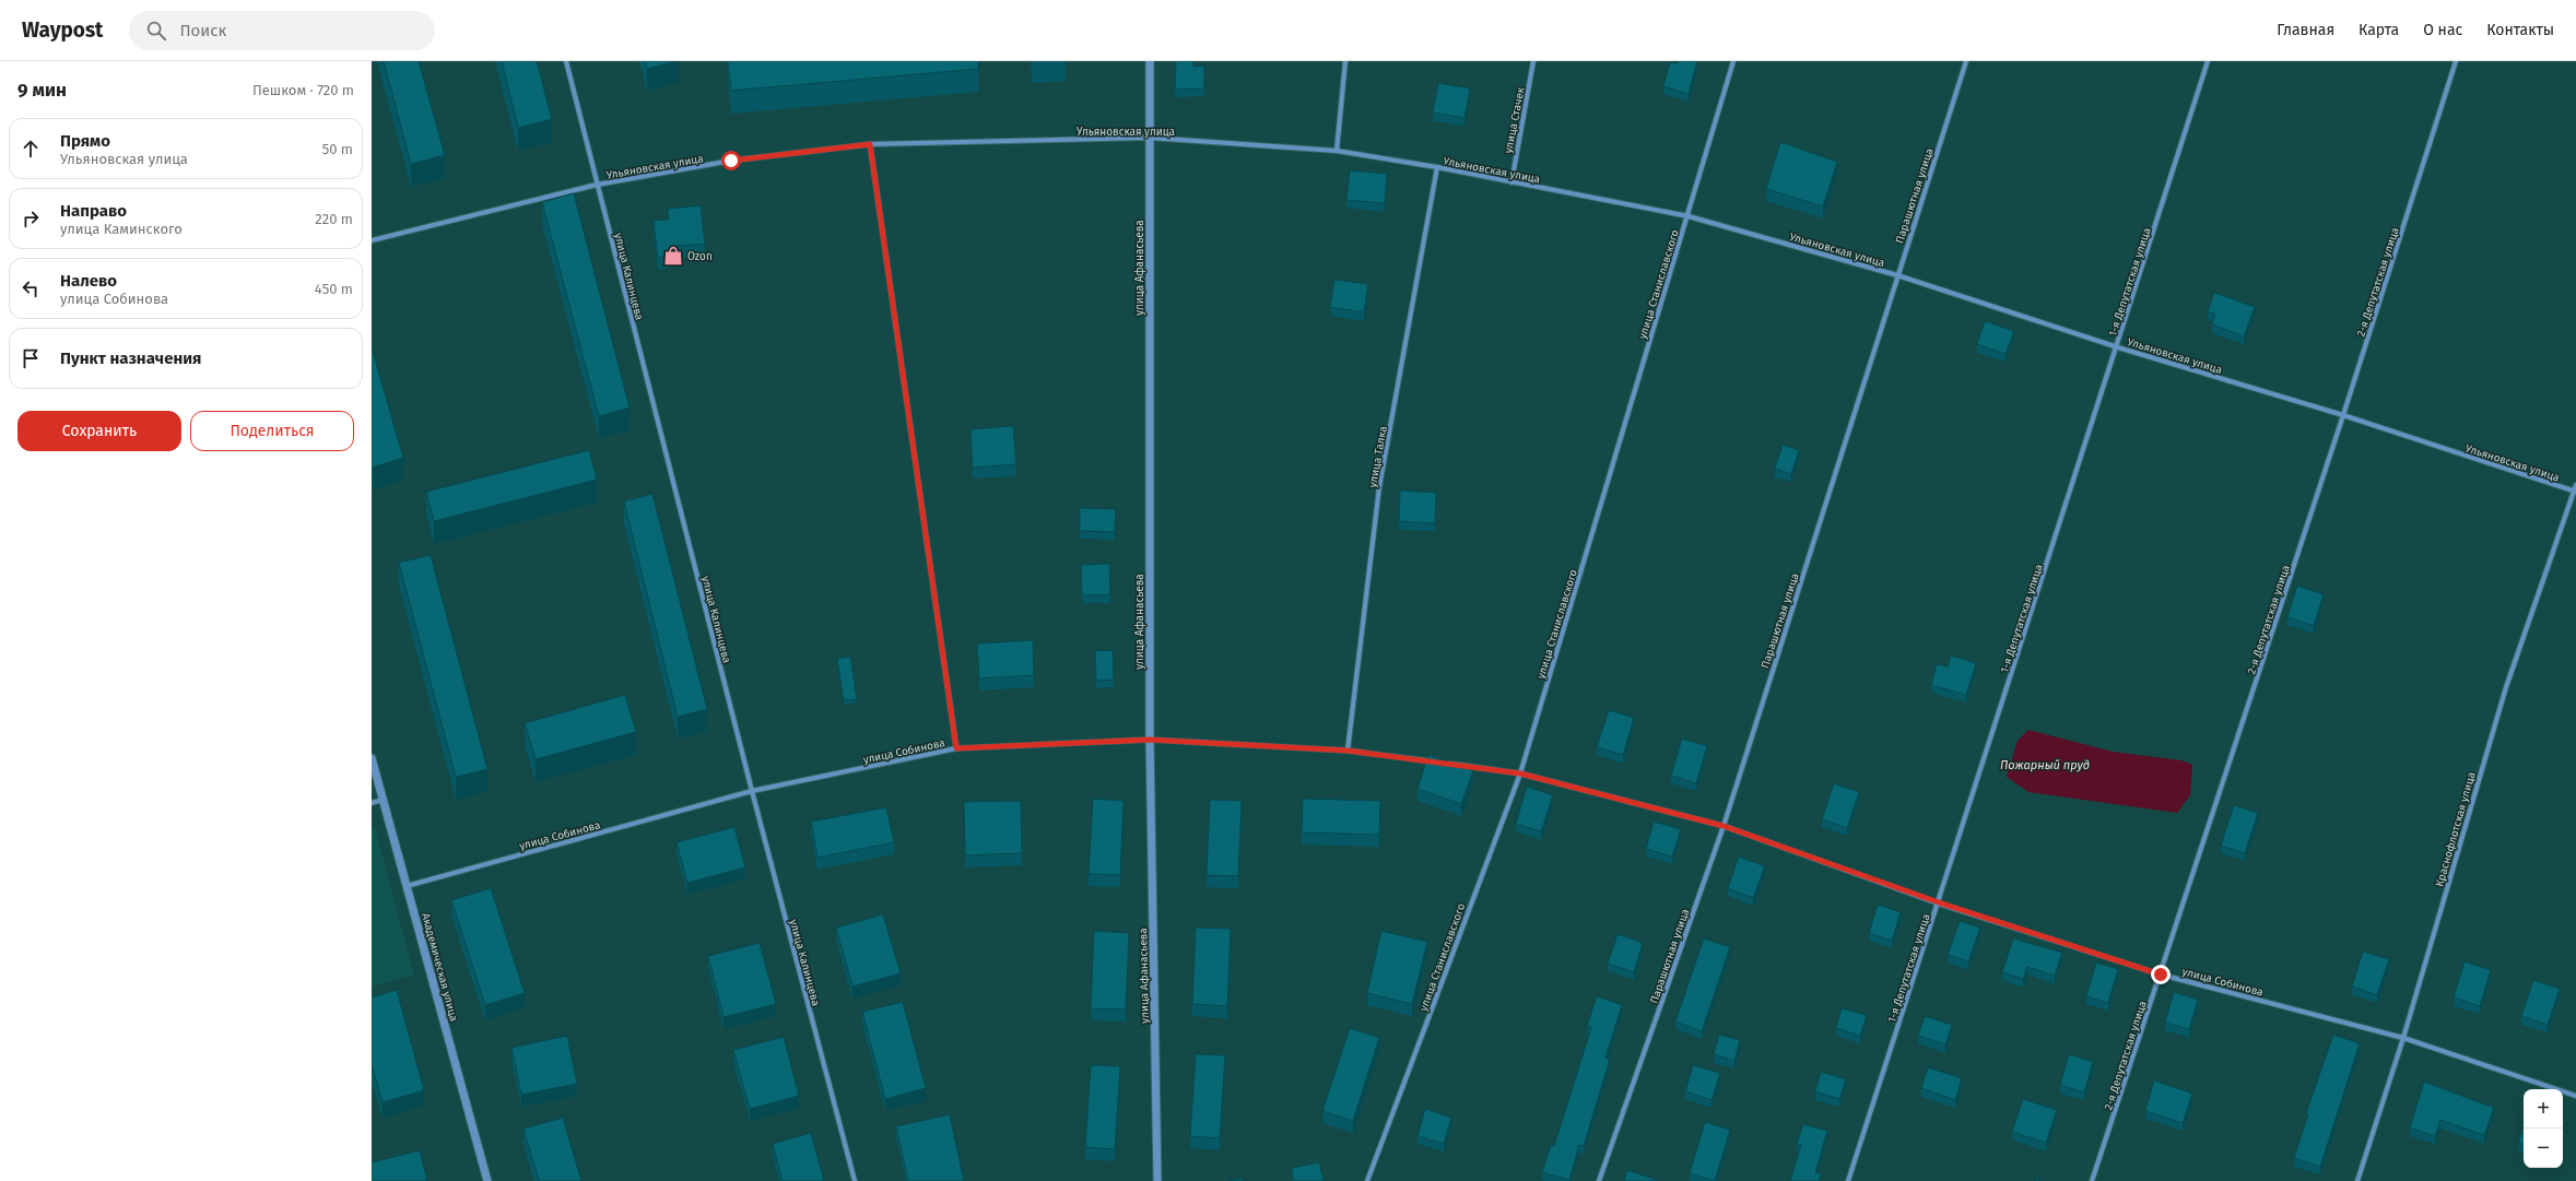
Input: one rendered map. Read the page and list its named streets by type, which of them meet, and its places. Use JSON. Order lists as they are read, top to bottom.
{
  "streets": {
    "street": [
      "улица Стачек",
      "Ульяновская улица",
      "Парашютная улица",
      "улица Афанасьева",
      "улица Калинцева",
      "1-я Депутатская улица",
      "2-я Депутатская улица",
      "улица Станиславского",
      "улица Талка",
      "улица Собинова",
      "Краснофлотская улица",
      "Академическая улица"
    ]
  },
  "crossings": [
    ["улица Стачек", "Ульяновская улица"],
    ["Ульяновская улица", "Парашютная улица"],
    ["Ульяновская улица", "улица Афанасьева"],
    ["Ульяновская улица", "улица Калинцева"],
    ["Ульяновская улица", "1-я Депутатская улица"],
    ["Ульяновская улица", "2-я Депутатская улица"],
    ["Ульяновская улица", "улица Станиславского"],
    ["Ульяновская улица", "улица Талка"],
    ["Ульяновская улица", "Краснофлотская улица"],
    ["Парашютная улица", "улица Собинова"],
    ["улица Афанасьева", "улица Собинова"],
    ["улица Калинцева", "улица Собинова"],
    ["1-я Депутатская улица", "улица Собинова"],
    ["2-я Депутатская улица", "улица Собинова"],
    ["улица Станиславского", "улица Собинова"],
    ["улица Талка", "улица Собинова"],
    ["улица Собинова", "Краснофлотская улица"],
    ["улица Собинова", "Академическая улица"]
  ],
  "water": ["Пожарный пруд"],
  "places": {
    "shop": ["Ozon"]
  },
  "page": {
    "header": "Waypost",
    "search": "Поиск",
    "nav": [
      "Главная",
      "Карта",
      "О нас",
      "Контакты"
    ],
    "heading": ["9 мин", "Пешком · 720 m"],
    "list": [
      ["Прямо", "Ульяновская улица", "50 m"],
      ["Направо", "улица Каминского", "220 m"],
      ["Налево", "улица Собинова", "450 m"],
      "Пункт назначения"
    ],
    "buttons": ["Сохранить", "Поделиться"],
    "map_buttons": ["+", "−"]
  }
}
